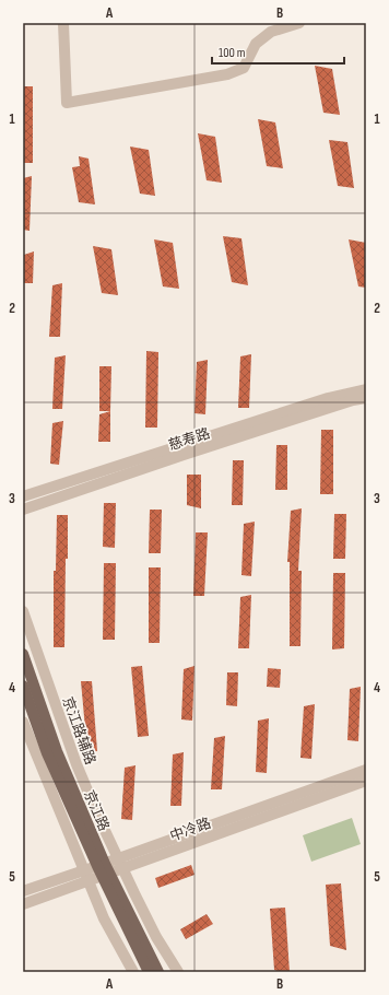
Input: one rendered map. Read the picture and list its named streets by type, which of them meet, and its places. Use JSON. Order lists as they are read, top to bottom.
{
  "streets": {
    "main road": ["京江路"],
    "street": ["慈寿路", "京江路辅路", "中冷路"]
  },
  "crossings": [
    ["京江路辅路", "中冷路"],
    ["京江路", "中冷路"]
  ],
  "scale_bar": "100 m",
  "grid": {
    "columns": ["A", "B"],
    "rows": [
      "1",
      "2",
      "3",
      "4",
      "5"
    ]
  }
}
